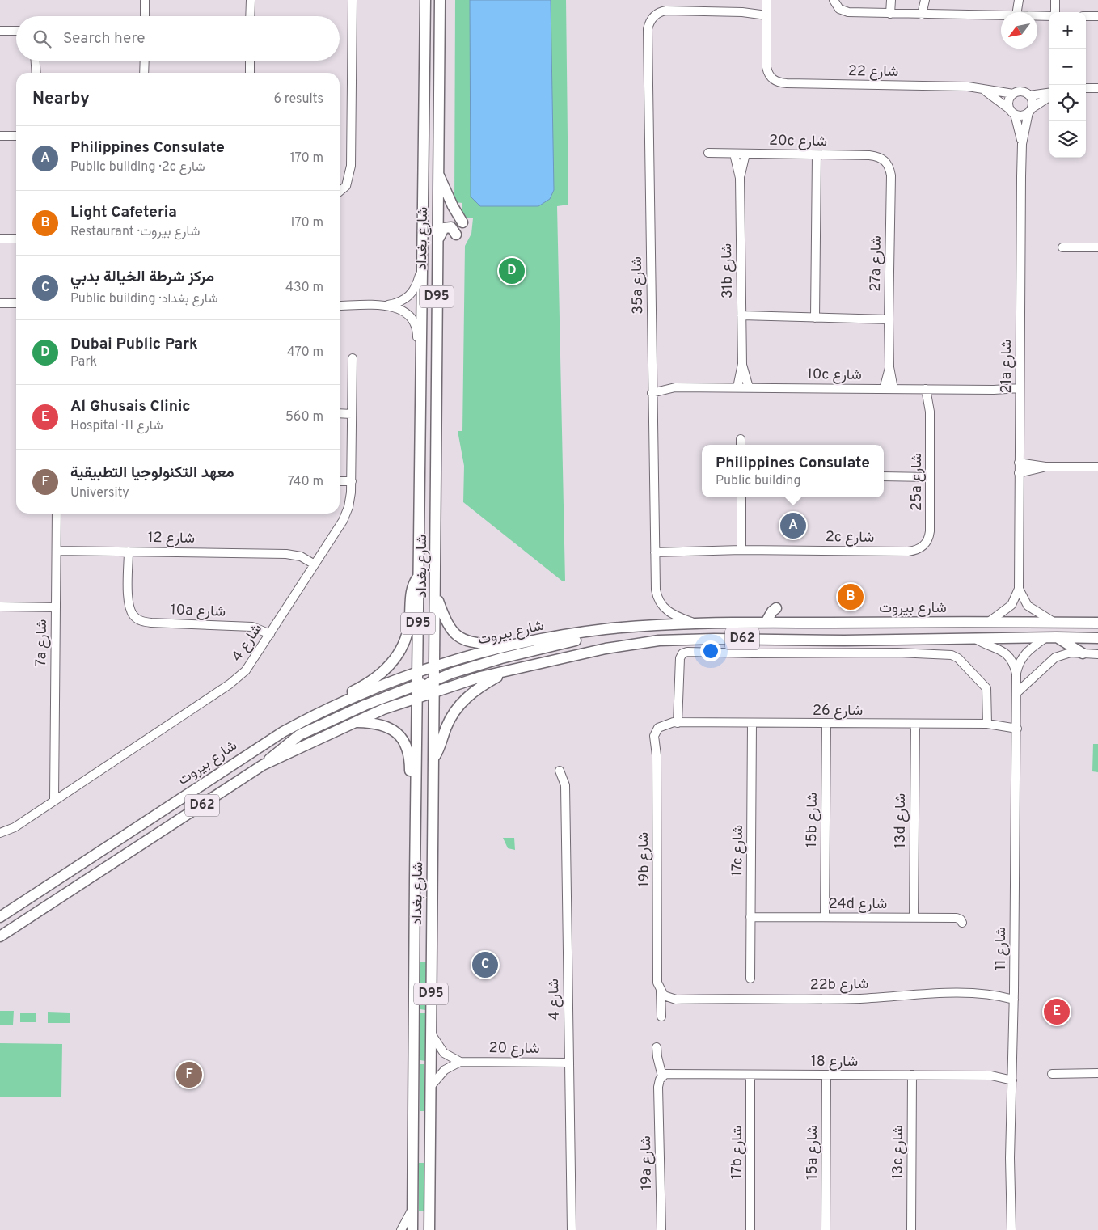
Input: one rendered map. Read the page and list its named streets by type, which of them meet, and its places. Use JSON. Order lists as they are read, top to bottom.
{
  "streets": {
    "main road": [
      "شارع بغداد",
      "D95",
      "شارع بيروت",
      "D62"
    ],
    "street": [
      "شارع 22",
      "20c شارع",
      "27a شارع",
      "31b شارع",
      "35a شارع",
      "21a شارع",
      "10c شارع",
      "25a شارع",
      "2c شارع",
      "شارع 12",
      "10a شارع",
      "7a شارع",
      "شارع 4",
      "شارع 26",
      "15b شارع",
      "13d شارع",
      "17c شارع",
      "19b شارع",
      "24d شارع",
      "شارع 11",
      "22b شارع",
      "شارع 20",
      "شارع 18",
      "17b شارع",
      "15a شارع",
      "13c شارع",
      "19a شارع"
    ]
  },
  "crossings": [
    ["شارع 22", "35a شارع"],
    ["شارع 22", "21a شارع"],
    ["20c شارع", "27a شارع"],
    ["20c شارع", "31b شارع"],
    ["شارع بغداد", "شارع بيروت"],
    ["شارع بغداد", "D62"],
    ["27a شارع", "10c شارع"],
    ["31b شارع", "10c شارع"],
    ["35a شارع", "10c شارع"],
    ["35a شارع", "2c شارع"],
    ["35a شارع", "شارع بيروت"],
    ["21a شارع", "10c شارع"],
    ["21a شارع", "شارع بيروت"],
    ["10c شارع", "25a شارع"],
    ["25a شارع", "2c شارع"],
    ["شارع 12", "10a شارع"],
    ["شارع 12", "7a شارع"],
    ["شارع 12", "شارع 4"],
    ["10a شارع", "شارع 4"],
    ["D62", "شارع 11"],
    ["7a شارع", "شارع 4"],
    ["شارع 4", "شارع 20"],
    ["شارع 26", "15b شارع"],
    ["شارع 26", "13d شارع"],
    ["شارع 26", "17c شارع"],
    ["شارع 26", "19b شارع"],
    ["شارع 26", "شارع 11"],
    ["15b شارع", "24d شارع"],
    ["13d شارع", "24d شارع"],
    ["17c شارع", "24d شارع"],
    ["19b شارع", "22b شارع"],
    ["شارع 11", "22b شارع"],
    ["شارع 11", "شارع 18"],
    ["شارع 18", "17b شارع"],
    ["شارع 18", "15a شارع"],
    ["شارع 18", "13c شارع"]
  ],
  "north": "bottom left",
  "page": {
    "map_buttons": ["+", "−"],
    "search": "Search here",
    "heading": ["Nearby", "6 results"],
    "list": [
      {
        "mark": "A",
        "name": "Philippines Consulate",
        "note": "Public building · 2c شارع",
        "value": "170 m"
      },
      {
        "mark": "B",
        "name": "Light Cafeteria",
        "note": "Restaurant · شارع بيروت",
        "value": "170 m"
      },
      {
        "mark": "C",
        "name": "مركز شرطة الخيالة بدبي",
        "note": "Public building · شارع بغداد",
        "value": "430 m"
      },
      {
        "mark": "D",
        "name": "Dubai Public Park",
        "note": "Park",
        "value": "470 m"
      },
      {
        "mark": "E",
        "name": "Al Ghusais Clinic",
        "note": "Hospital · شارع 11",
        "value": "560 m"
      },
      {
        "mark": "F",
        "name": "معهد التكنولوجيا التطبيقية",
        "note": "University",
        "value": "740 m"
      }
    ],
    "pins": [
      "D",
      "A",
      "B",
      "C",
      "E",
      "F"
    ],
    "popup": ["Philippines Consulate", "Public building"]
  }
}
